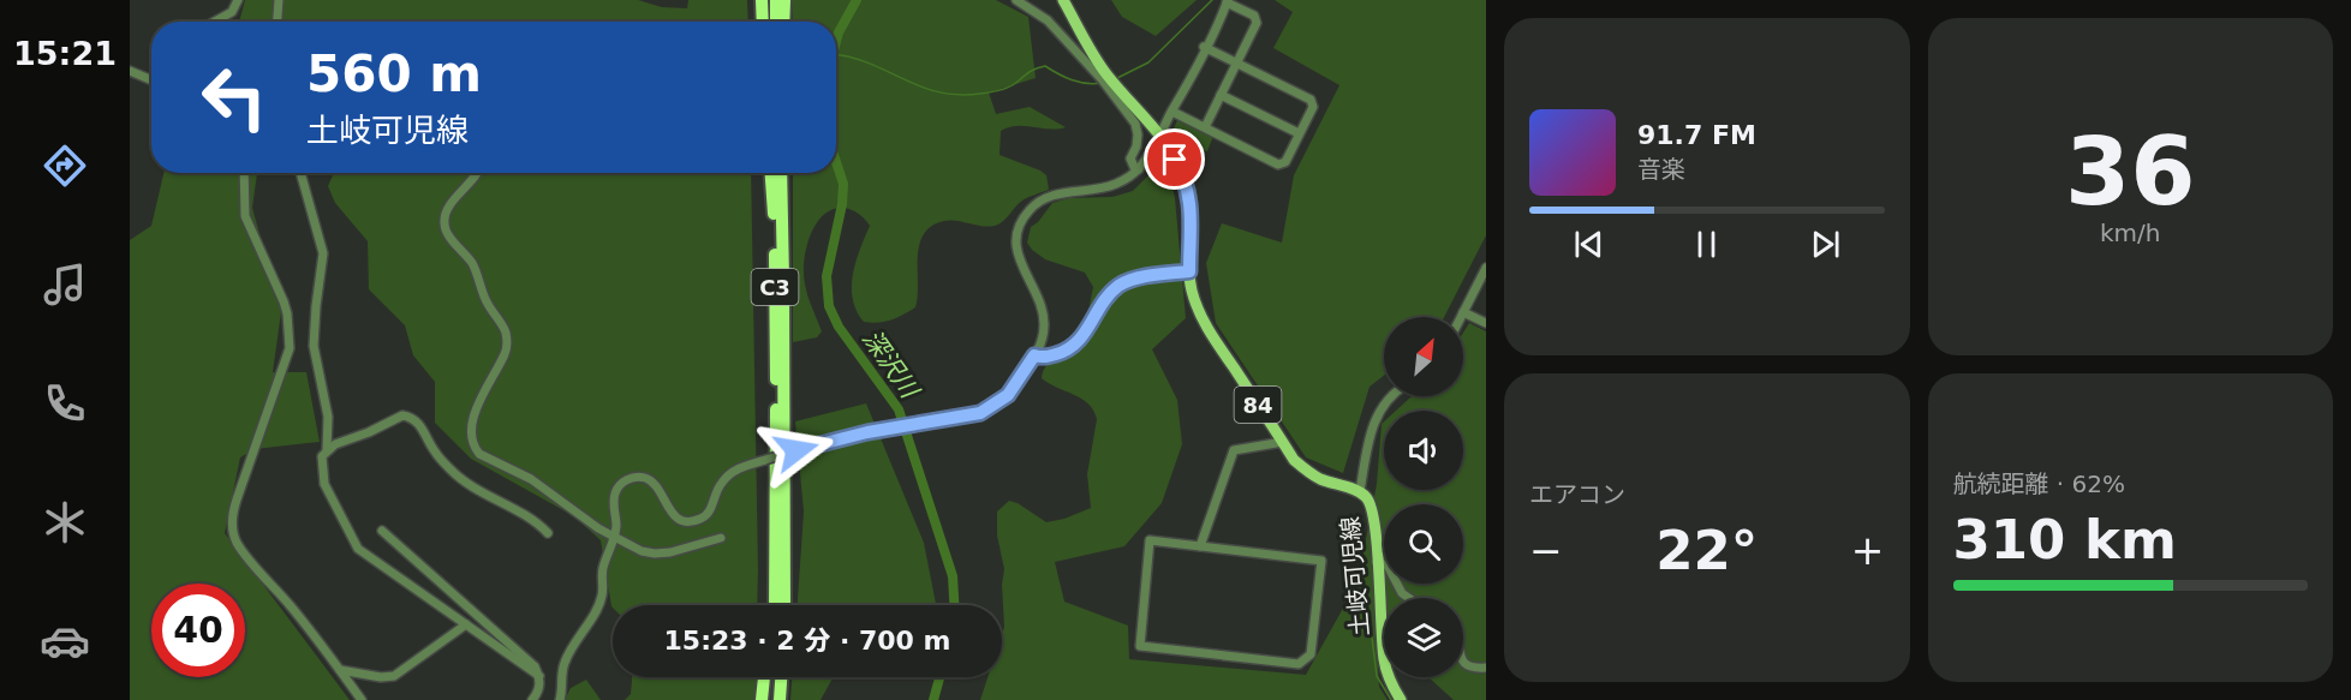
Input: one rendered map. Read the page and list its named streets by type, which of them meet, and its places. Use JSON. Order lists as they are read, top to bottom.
{
  "streets": {
    "highway": ["C3"],
    "main road": ["84", "土岐可児線"]
  },
  "water": ["深沢川"],
  "north": "top right",
  "page": {
    "tabs": "15:21",
    "tile": [
      ["36", "km/h"],
      "エアコン",
      ["航続距離 · 62%", "310 km"]
    ],
    "turn": ["560 m", "土岐可児線"],
    "song": ["91.7 FM", "音楽"],
    "heat": ["−", "22°", "+"],
    "limit": "40",
    "trip": "15:23 · 2 分 · 700 m"
  }
}
